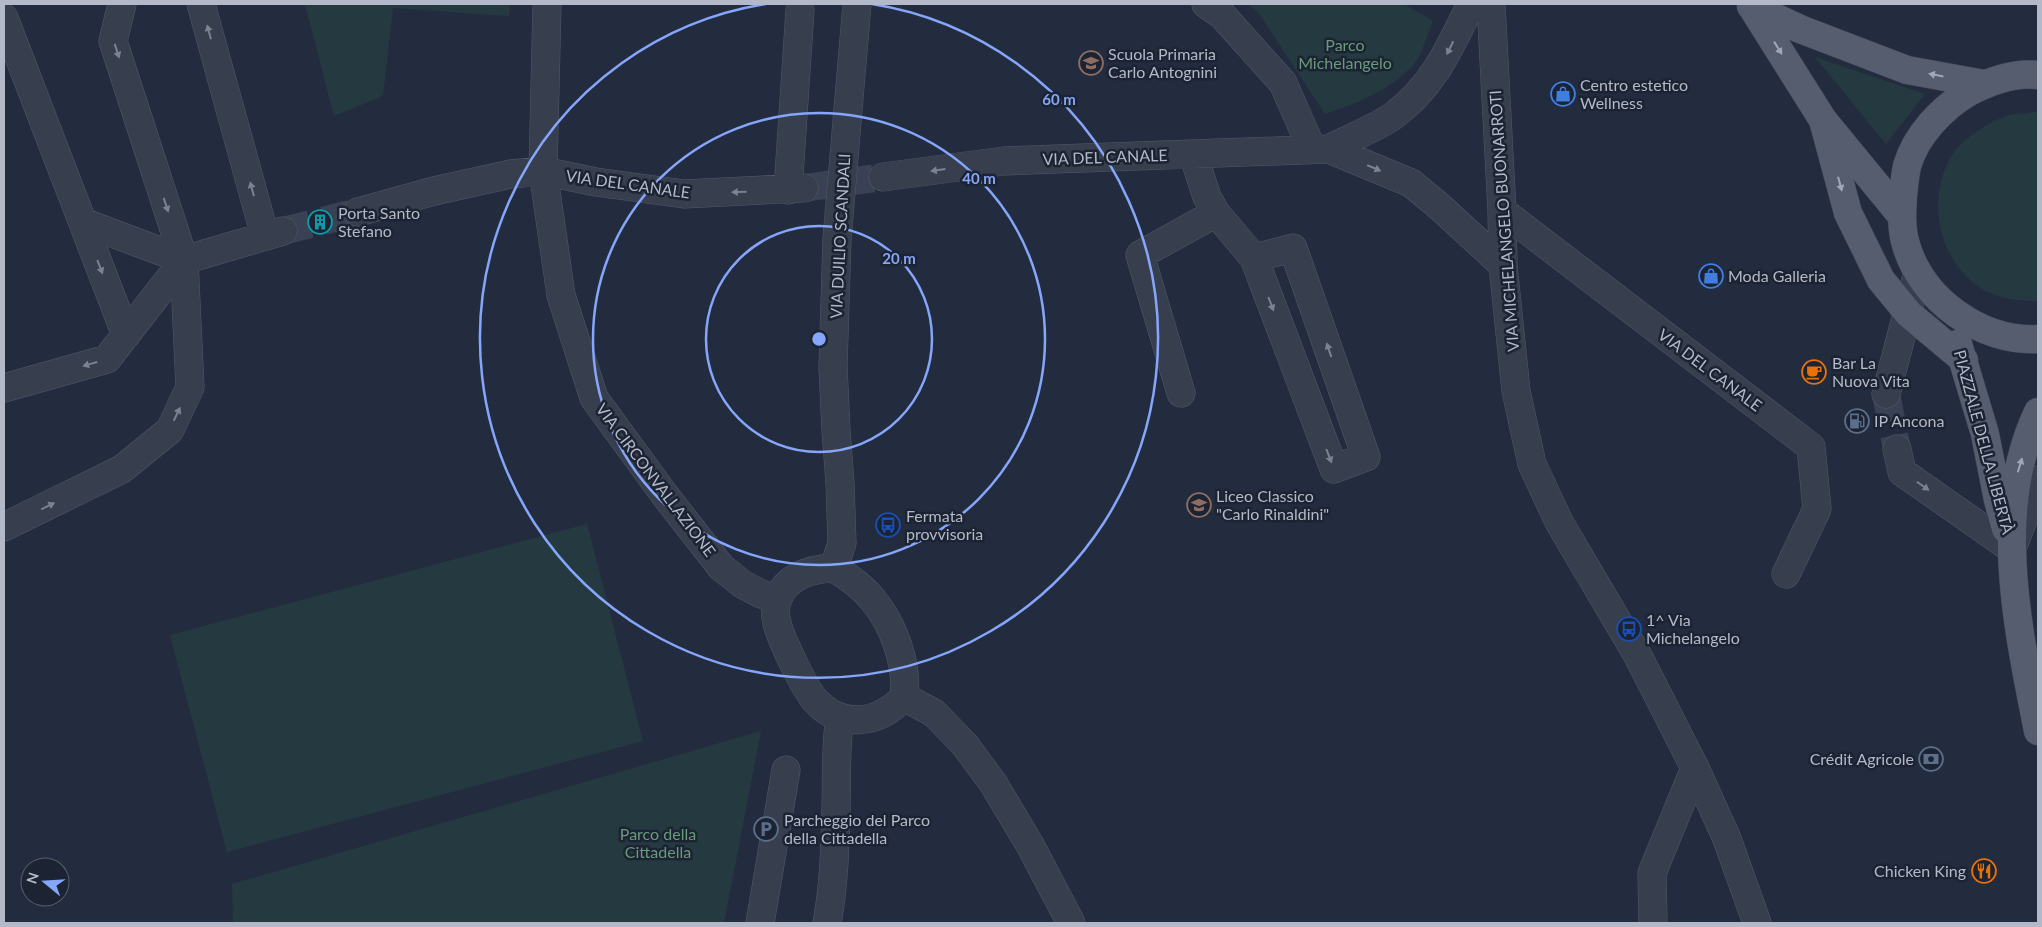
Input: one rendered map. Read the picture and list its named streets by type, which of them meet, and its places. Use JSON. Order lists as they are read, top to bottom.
{
  "streets": {
    "main road": ["PIAZZALE DELLA LIBERTÀ"],
    "street": [
      "VIA DEL CANALE",
      "VIA MICHELANGELO BUONARROTI",
      "VIA DUILIO SCANDALI",
      "VIA CIRCONVALLAZIONE"
    ]
  },
  "crossings": [
    ["VIA DEL CANALE", "VIA MICHELANGELO BUONARROTI"],
    ["VIA DEL CANALE", "VIA CIRCONVALLAZIONE"],
    ["VIA DUILIO SCANDALI", "VIA CIRCONVALLAZIONE"]
  ],
  "parks": ["Parco Michelangelo", "Parco della Cittadella"],
  "places": {
    "school or university": ["Scuola Primaria Carlo Antognini", "Liceo Classico \"Carlo Rinaldini\""],
    "shop": ["Centro estetico Wellness", "Moda Galleria"],
    "building": ["Porta Santo Stefano"],
    "cafe": ["Bar La Nuova Vita"],
    "fuel station": ["IP Ancona"],
    "bus stop": ["Fermata provvisoria", "1^ Via Michelangelo"],
    "bank": ["Crédit Agricole"],
    "parking": ["Parcheggio del Parco della Cittadella"],
    "restaurant": ["Chicken King"]
  },
  "north": "left",
  "rings": ["60 m", "40 m", "20 m"]
}
